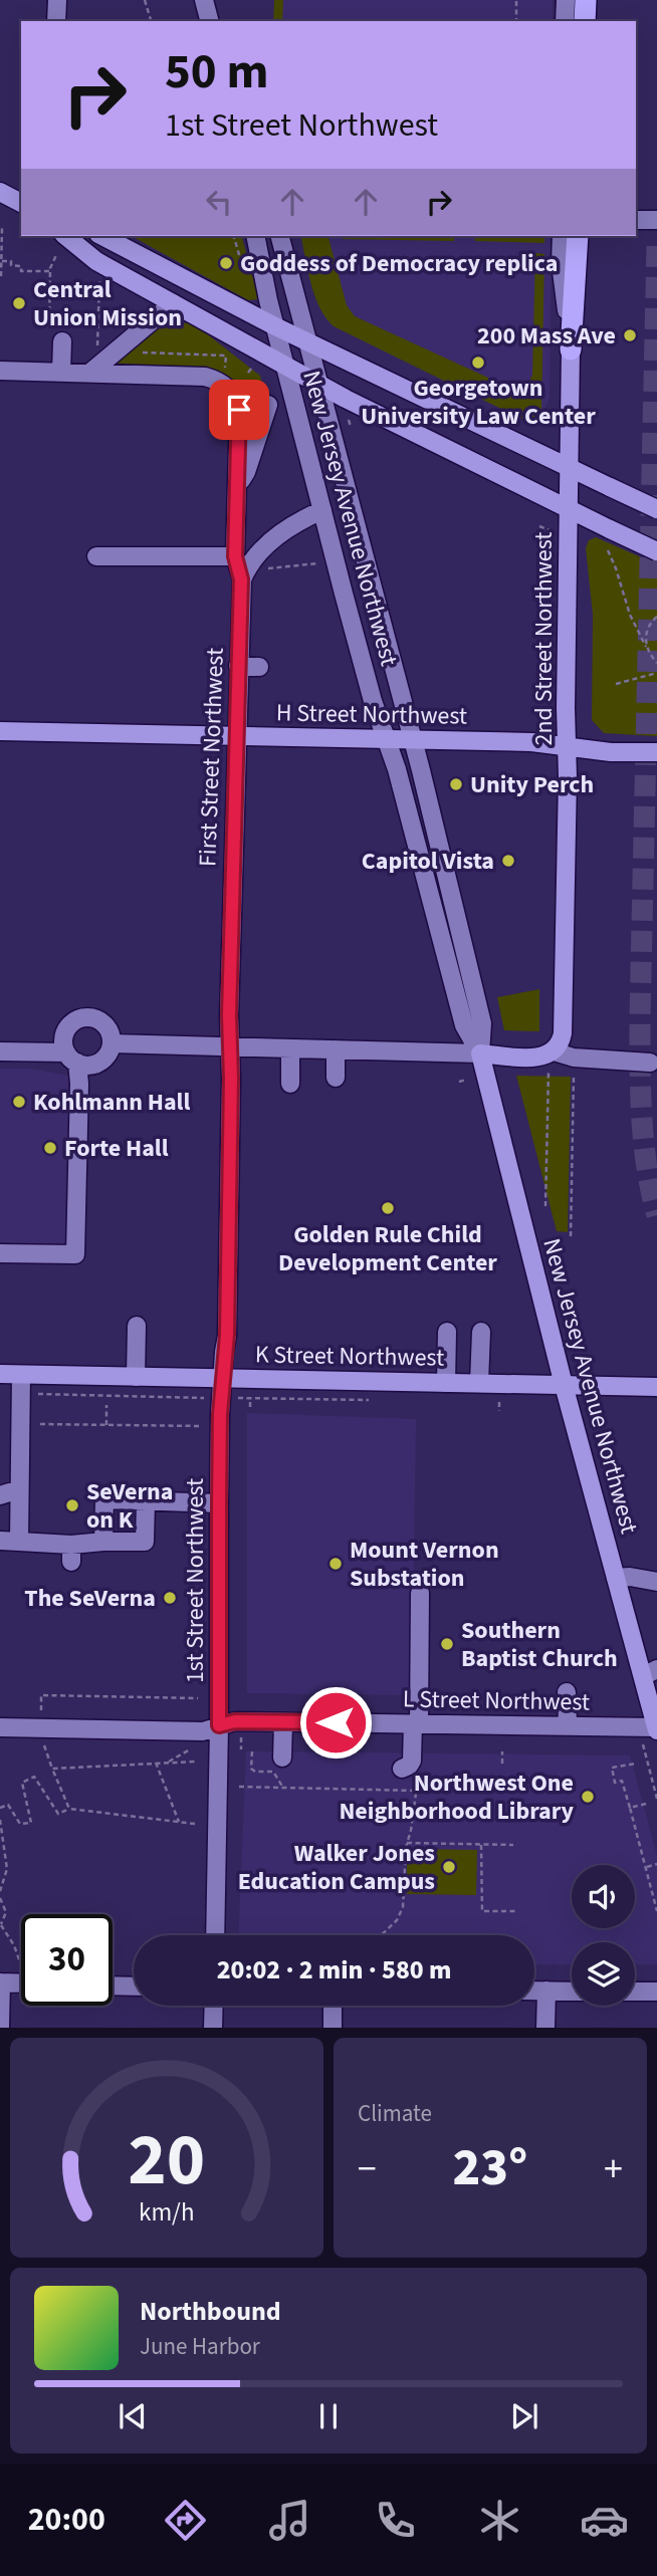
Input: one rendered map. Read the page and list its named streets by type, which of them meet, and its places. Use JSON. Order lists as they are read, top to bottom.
{
  "streets": {
    "main road": [
      "New Jersey Avenue Northwest",
      "2nd Street Northwest",
      "H Street Northwest",
      "K Street Northwest"
    ],
    "street": ["First Street Northwest", "1st Street Northwest", "L Street Northwest"]
  },
  "crossings": [
    ["New Jersey Avenue Northwest", "H Street Northwest"],
    ["New Jersey Avenue Northwest", "K Street Northwest"],
    ["New Jersey Avenue Northwest", "L Street Northwest"],
    ["2nd Street Northwest", "H Street Northwest"],
    ["H Street Northwest", "First Street Northwest"],
    ["First Street Northwest", "1st Street Northwest"],
    ["K Street Northwest", "1st Street Northwest"],
    ["1st Street Northwest", "L Street Northwest"]
  ],
  "places": [
    "Goddess of Democracy replica",
    "Central Union Mission",
    "200 Mass Ave",
    "Georgetown University Law Center",
    "Unity Perch",
    "Capitol Vista",
    "Kohlmann Hall",
    "Forte Hall",
    "Golden Rule Child Development Center",
    "SeVerna on K",
    "Mount Vernon Substation",
    "The SeVerna",
    "Southern Baptist Church",
    "Northwest One Neighborhood Library",
    "Walker Jones Education Campus"
  ],
  "page": {
    "turn": ["50 m", "1st Street Northwest"],
    "limit": "30",
    "trip": "20:02 · 2 min · 580 m",
    "tile": "Climate",
    "heat": ["−", "23°", "+"],
    "song": ["Northbound", "June Harbor"],
    "tabs": "20:00",
    "gauge": ["20", "km/h"]
  }
}
